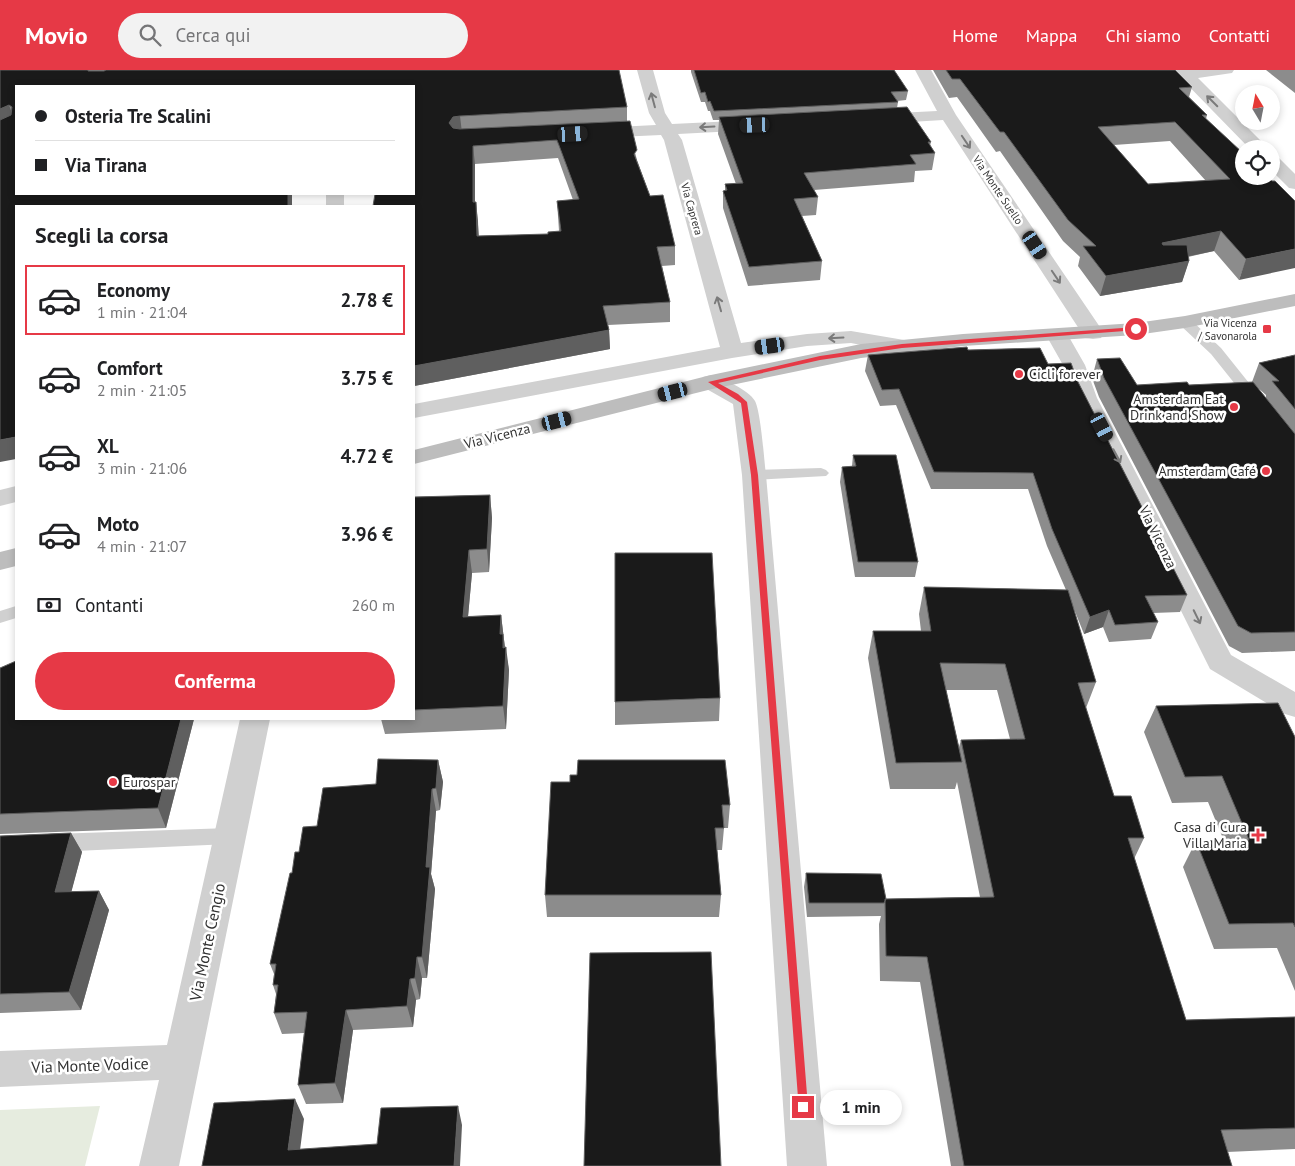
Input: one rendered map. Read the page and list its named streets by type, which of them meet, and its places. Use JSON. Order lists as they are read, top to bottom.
{
  "streets": {
    "main road": ["Via Vicenza"],
    "street": [
      "Via Monte Suello",
      "Via Caprera",
      "Via Monte Cengio",
      "Via Monte Vodice"
    ]
  },
  "crossings": [
    ["Via Monte Suello", "Via Vicenza"],
    ["Via Caprera", "Via Vicenza"],
    ["Via Monte Cengio", "Via Monte Vodice"]
  ],
  "one_way": ["Via Caprera"],
  "places": {
    "transit": ["Via Vicenza / Savonarola"],
    "other": [
      "Cicli forever",
      "Amsterdam Eat Drink and Show",
      "Amsterdam Café",
      "Eurospar"
    ],
    "health": ["Casa di Cura Villa Maria"]
  },
  "north": "top",
  "page": {
    "header": "Movio",
    "search": "Cerca qui",
    "nav": [
      "Home",
      "Mappa",
      "Chi siamo",
      "Contatti"
    ],
    "banner": ["Osteria Tre Scalini", "Via Tirana"],
    "heading": "Scegli la corsa",
    "list": [
      {
        "name": "Economy",
        "note": "1 min · 21:04",
        "value": "2.78 €"
      },
      {
        "name": "Comfort",
        "note": "2 min · 21:05",
        "value": "3.75 €"
      },
      {
        "name": "XL",
        "note": "3 min · 21:06",
        "value": "4.72 €"
      },
      {
        "name": "Moto",
        "note": "4 min · 21:07",
        "value": "3.96 €"
      }
    ],
    "pay": ["Contanti", "260 m"],
    "buttons": "Conferma",
    "bubble": "1 min"
  }
}
